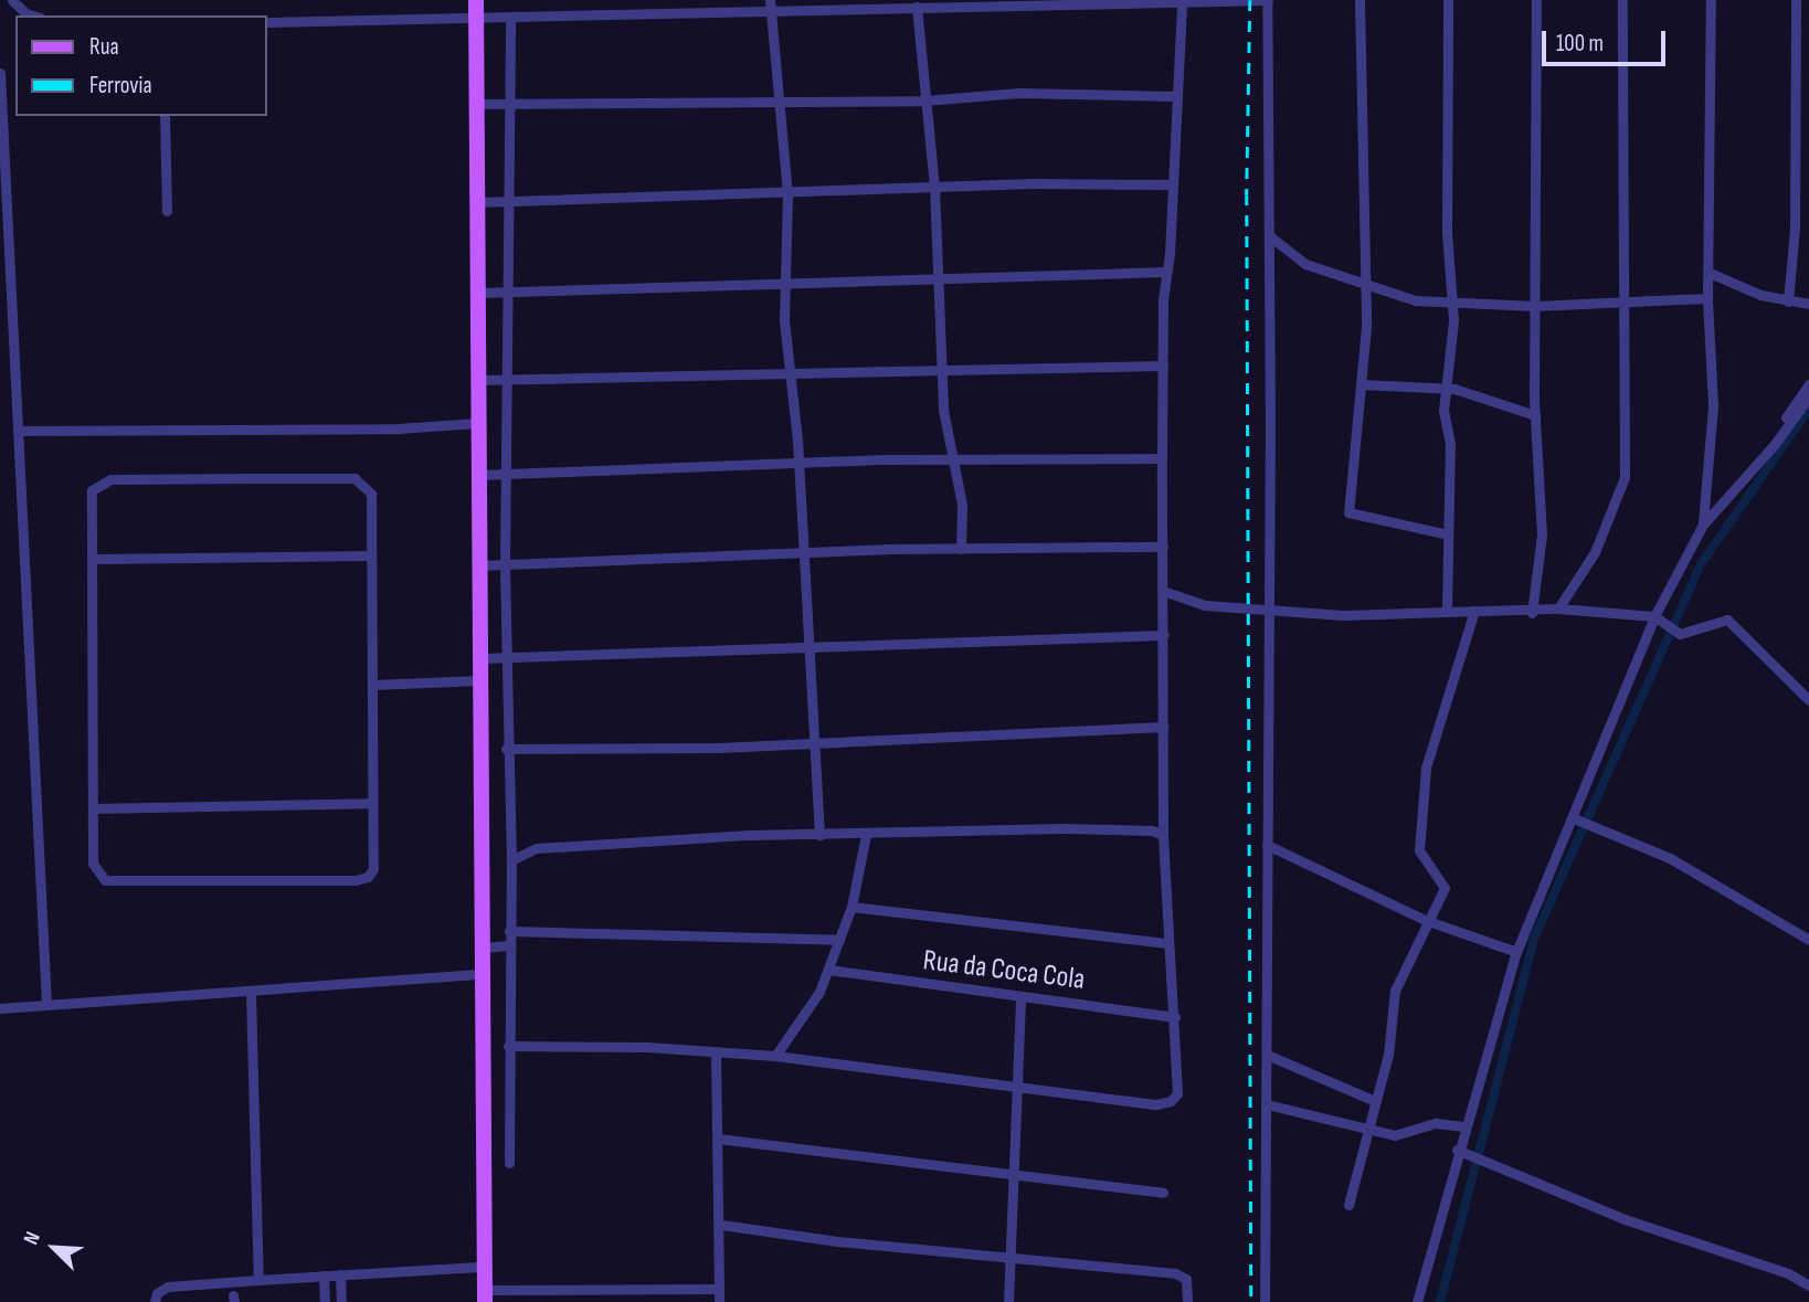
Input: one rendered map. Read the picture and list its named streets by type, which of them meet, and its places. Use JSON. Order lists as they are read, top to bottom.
{
  "streets": {
    "street": ["Rua da Coca Cola"]
  },
  "legend": ["Rua", "Ferrovia"],
  "scale_bar": "100 m",
  "north": "top left"
}
